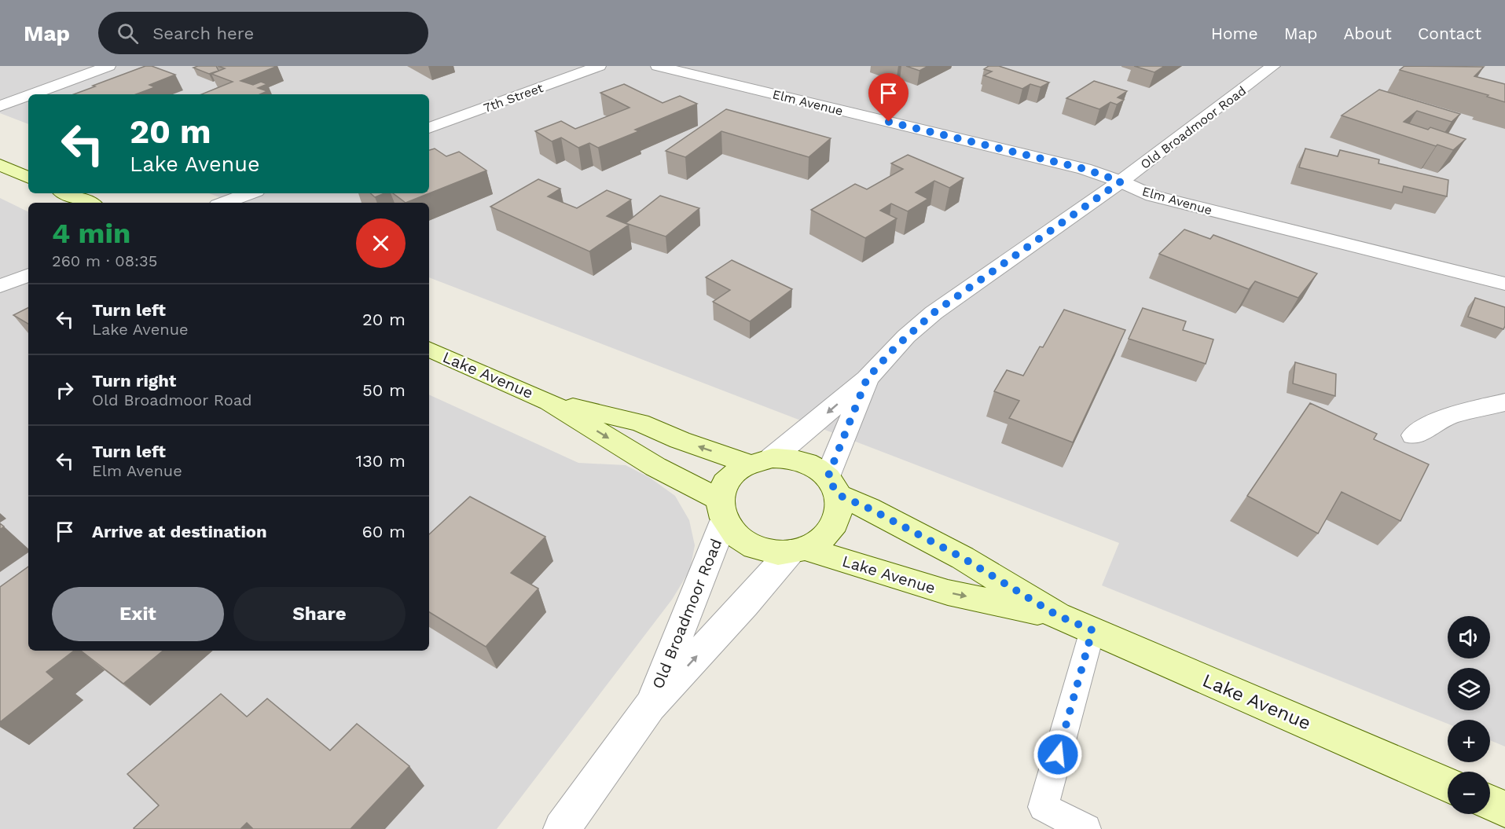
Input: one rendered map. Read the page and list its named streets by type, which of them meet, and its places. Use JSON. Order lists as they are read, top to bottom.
{
  "streets": {
    "main road": ["Lake Avenue"],
    "street": ["7th Street", "Elm Avenue", "Old Broadmoor Road"]
  },
  "crossings": [
    ["Elm Avenue", "Old Broadmoor Road"],
    ["Old Broadmoor Road", "Lake Avenue"]
  ],
  "page": {
    "header": "Map",
    "search": "Search here",
    "nav": [
      "Home",
      "Map",
      "About",
      "Contact"
    ],
    "turn": ["20 m", "Lake Avenue"],
    "heading": ["4 min", "260 m · 08:35"],
    "list": [
      {
        "name": "Turn left",
        "note": "Lake Avenue",
        "value": "20 m"
      },
      {
        "name": "Turn right",
        "note": "Old Broadmoor Road",
        "value": "50 m"
      },
      {
        "name": "Turn left",
        "note": "Elm Avenue",
        "value": "130 m"
      },
      {
        "name": "Arrive at destination",
        "value": "60 m"
      }
    ],
    "buttons": ["Exit", "Share"],
    "map_buttons": ["+", "−"]
  }
}
